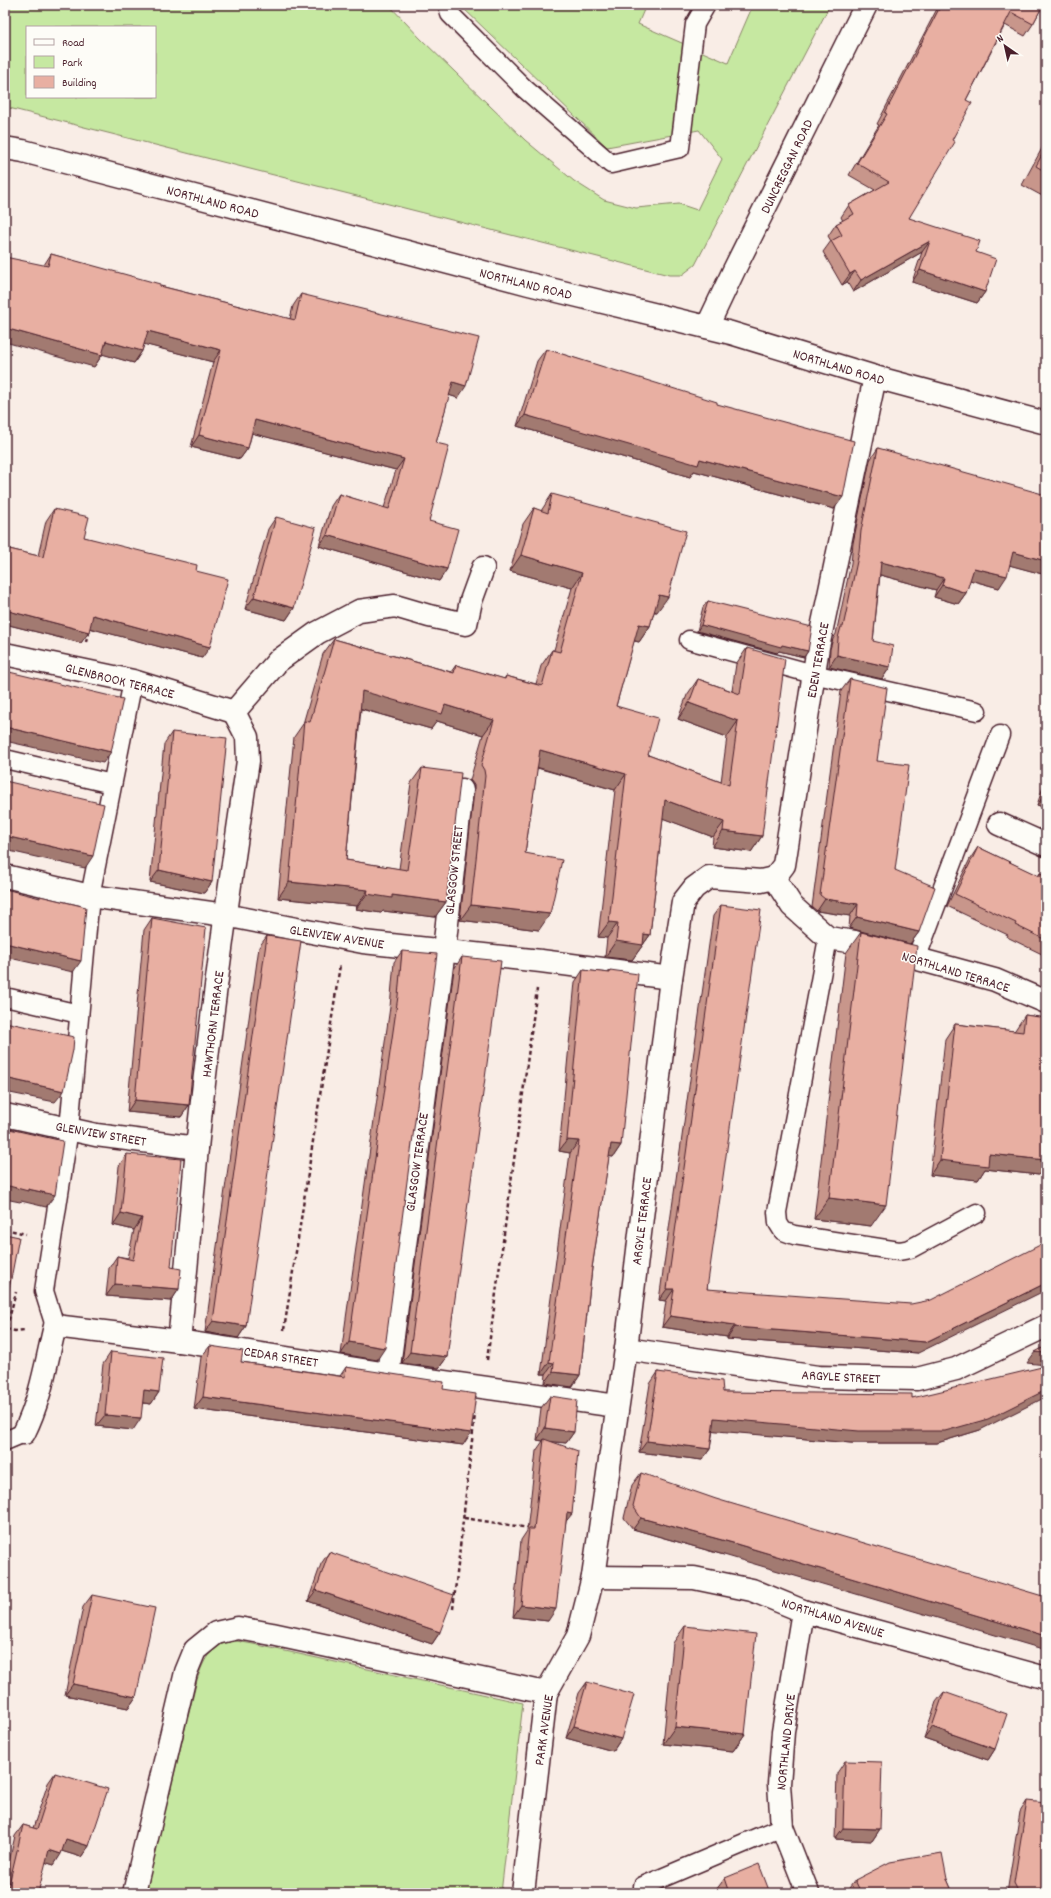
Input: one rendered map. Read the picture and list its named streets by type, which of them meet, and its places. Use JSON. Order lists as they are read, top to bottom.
{
  "streets": {
    "street": [
      "DUNCREGGAN ROAD",
      "NORTHLAND ROAD",
      "EDEN TERRACE",
      "GLENBROOK TERRACE",
      "GLASGOW STREET",
      "GLENVIEW AVENUE",
      "NORTHLAND TERRACE",
      "HAWTHORN TERRACE",
      "GLENVIEW STREET",
      "GLASGOW TERRACE",
      "ARGYLE TERRACE",
      "CEDAR STREET",
      "ARGYLE STREET",
      "NORTHLAND AVENUE",
      "PARK AVENUE",
      "NORTHLAND DRIVE"
    ]
  },
  "crossings": [
    ["DUNCREGGAN ROAD", "NORTHLAND ROAD"],
    ["NORTHLAND ROAD", "EDEN TERRACE"],
    ["EDEN TERRACE", "ARGYLE TERRACE"],
    ["GLENBROOK TERRACE", "HAWTHORN TERRACE"],
    ["GLASGOW STREET", "GLENVIEW AVENUE"],
    ["GLASGOW STREET", "GLASGOW TERRACE"],
    ["GLENVIEW AVENUE", "HAWTHORN TERRACE"],
    ["GLENVIEW AVENUE", "GLASGOW TERRACE"],
    ["GLENVIEW AVENUE", "ARGYLE TERRACE"],
    ["HAWTHORN TERRACE", "GLENVIEW STREET"],
    ["HAWTHORN TERRACE", "CEDAR STREET"],
    ["GLASGOW TERRACE", "CEDAR STREET"],
    ["ARGYLE TERRACE", "CEDAR STREET"],
    ["ARGYLE TERRACE", "ARGYLE STREET"],
    ["ARGYLE TERRACE", "NORTHLAND AVENUE"],
    ["ARGYLE TERRACE", "PARK AVENUE"],
    ["NORTHLAND AVENUE", "PARK AVENUE"],
    ["NORTHLAND AVENUE", "NORTHLAND DRIVE"]
  ],
  "legend": ["Road", "Park", "Building"],
  "north": "top left"
}
